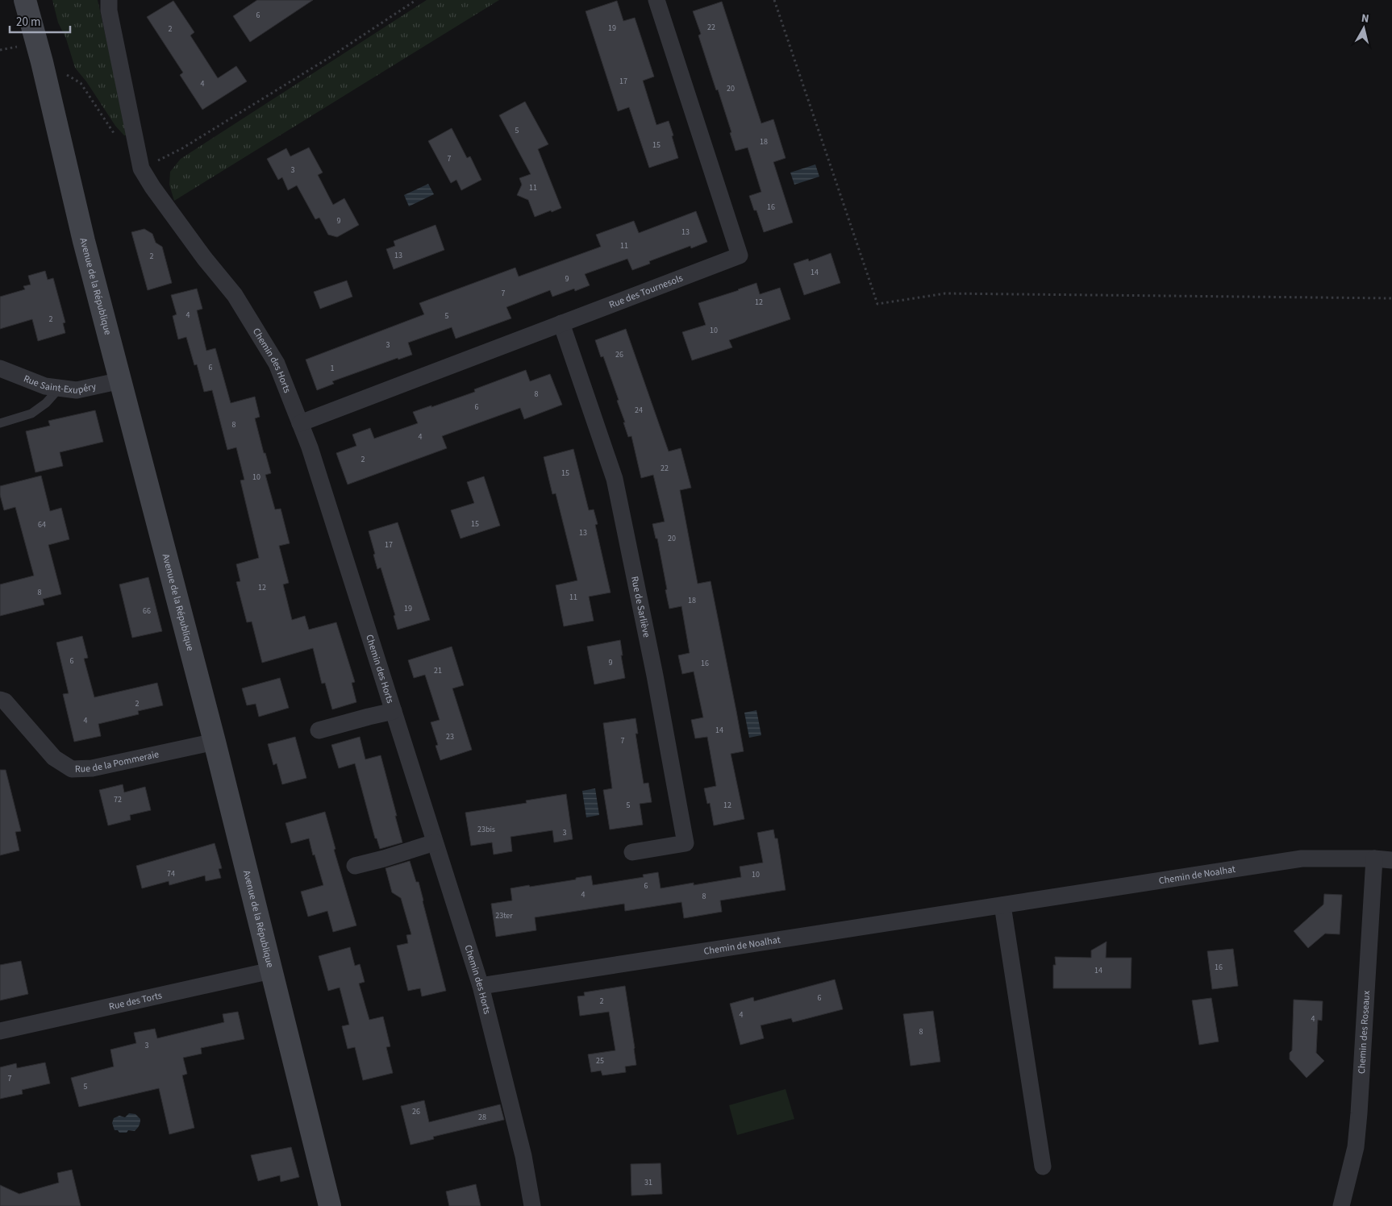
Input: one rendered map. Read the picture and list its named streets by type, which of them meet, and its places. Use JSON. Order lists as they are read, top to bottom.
{
  "streets": {
    "street": [
      "Avenue de la République",
      "Rue des Tournesols",
      "Chemin des Horts",
      "Rue Saint-Exupéry",
      "Rue de Sarliève",
      "Rue de la Pommeraie",
      "Chemin de Noalhat",
      "Rue des Torts",
      "Chemin des Roseaux"
    ]
  },
  "crossings": [
    ["Avenue de la République", "Rue Saint-Exupéry"],
    ["Avenue de la République", "Rue de la Pommeraie"],
    ["Avenue de la République", "Rue des Torts"],
    ["Rue des Tournesols", "Chemin des Horts"],
    ["Rue des Tournesols", "Rue de Sarliève"],
    ["Chemin des Horts", "Chemin de Noalhat"],
    ["Chemin de Noalhat", "Chemin des Roseaux"]
  ],
  "house_numbers": [
    "6",
    "22",
    "19",
    "2",
    "17",
    "4",
    "20",
    "5",
    "18",
    "15",
    "7",
    "3",
    "11",
    "16",
    "9",
    "13",
    "11",
    "13",
    "2",
    "14",
    "9",
    "7",
    "12",
    "4",
    "5",
    "2",
    "10",
    "3",
    "26",
    "6",
    "1",
    "8",
    "6",
    "24",
    "8",
    "4",
    "2",
    "22",
    "15",
    "10",
    "15",
    "64",
    "13",
    "20",
    "17",
    "12",
    "8",
    "11",
    "18",
    "19",
    "66",
    "6",
    "9",
    "16",
    "21",
    "2",
    "4",
    "14",
    "23",
    "7",
    "72",
    "5",
    "12",
    "23bis",
    "3",
    "74",
    "10",
    "6",
    "4",
    "8",
    "23ter",
    "16",
    "14",
    "6",
    "2",
    "4",
    "4",
    "8",
    "3",
    "25",
    "7",
    "5",
    "26",
    "28",
    "31"
  ],
  "scale_bar": "20 m",
  "north": "top"
}
